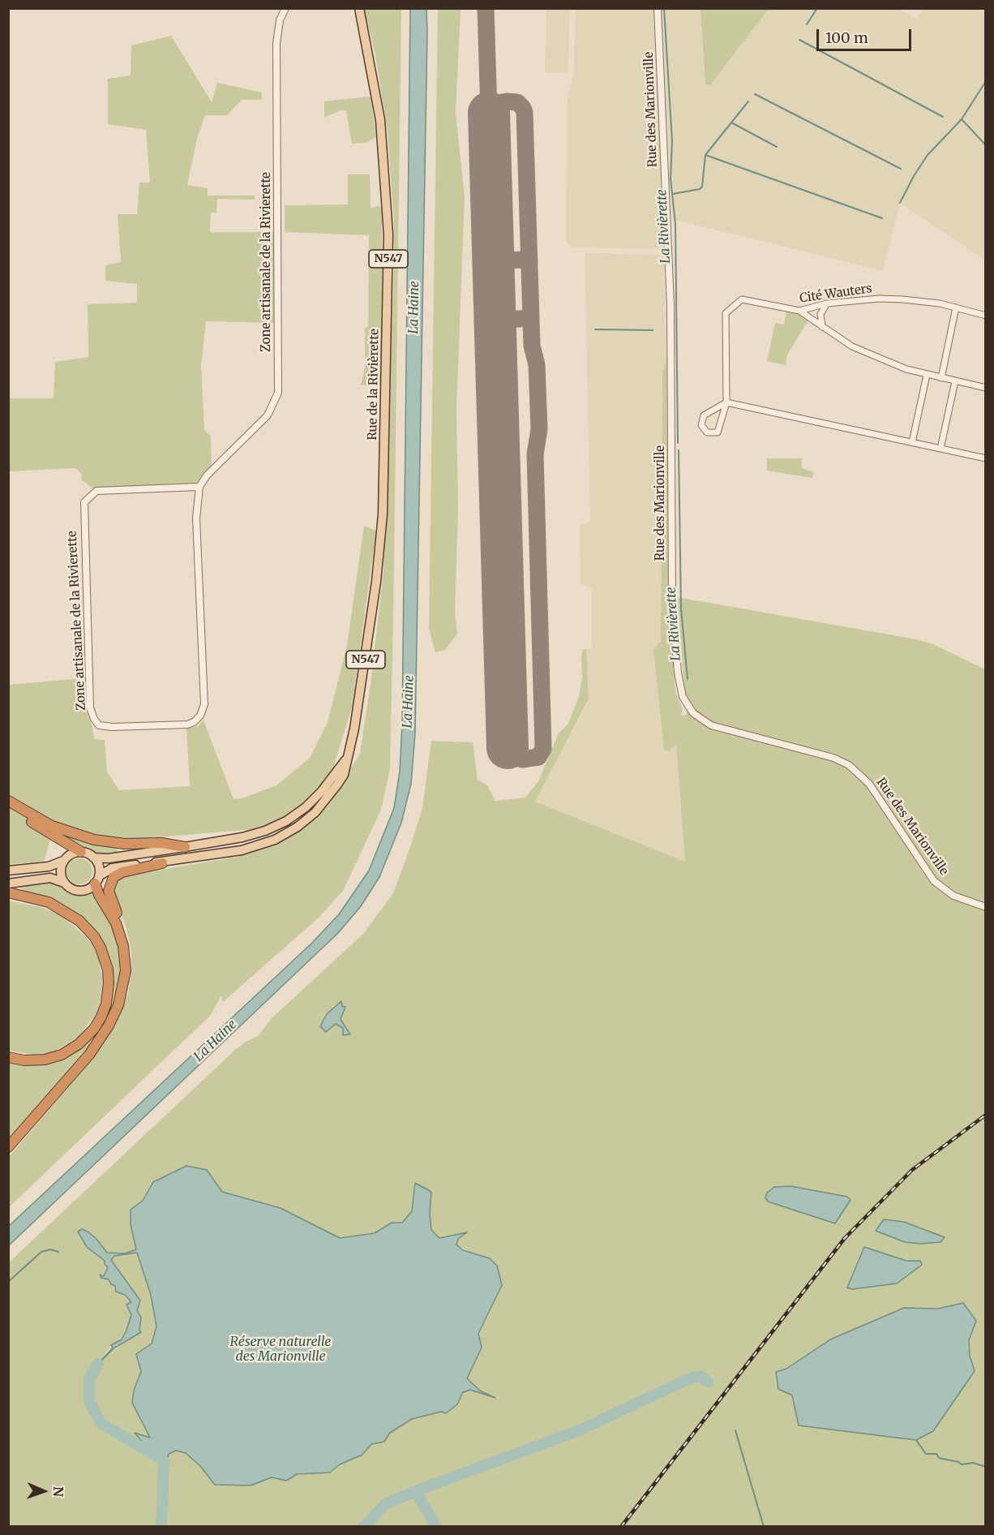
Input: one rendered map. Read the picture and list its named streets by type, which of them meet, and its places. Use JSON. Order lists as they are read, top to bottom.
{
  "streets": {
    "main road": ["N547", "Rue de la Rivièrette"],
    "street": ["Rue des Marionville", "Zone artisanale de la Rivierette", "Cité Wauters"]
  },
  "crossings": [
    ["N547", "Rue de la Rivièrette"]
  ],
  "water": ["La Rivièrette", "La Haine", "Réserve naturelle des Marionville"],
  "scale_bar": "100 m",
  "north": "right"
}
